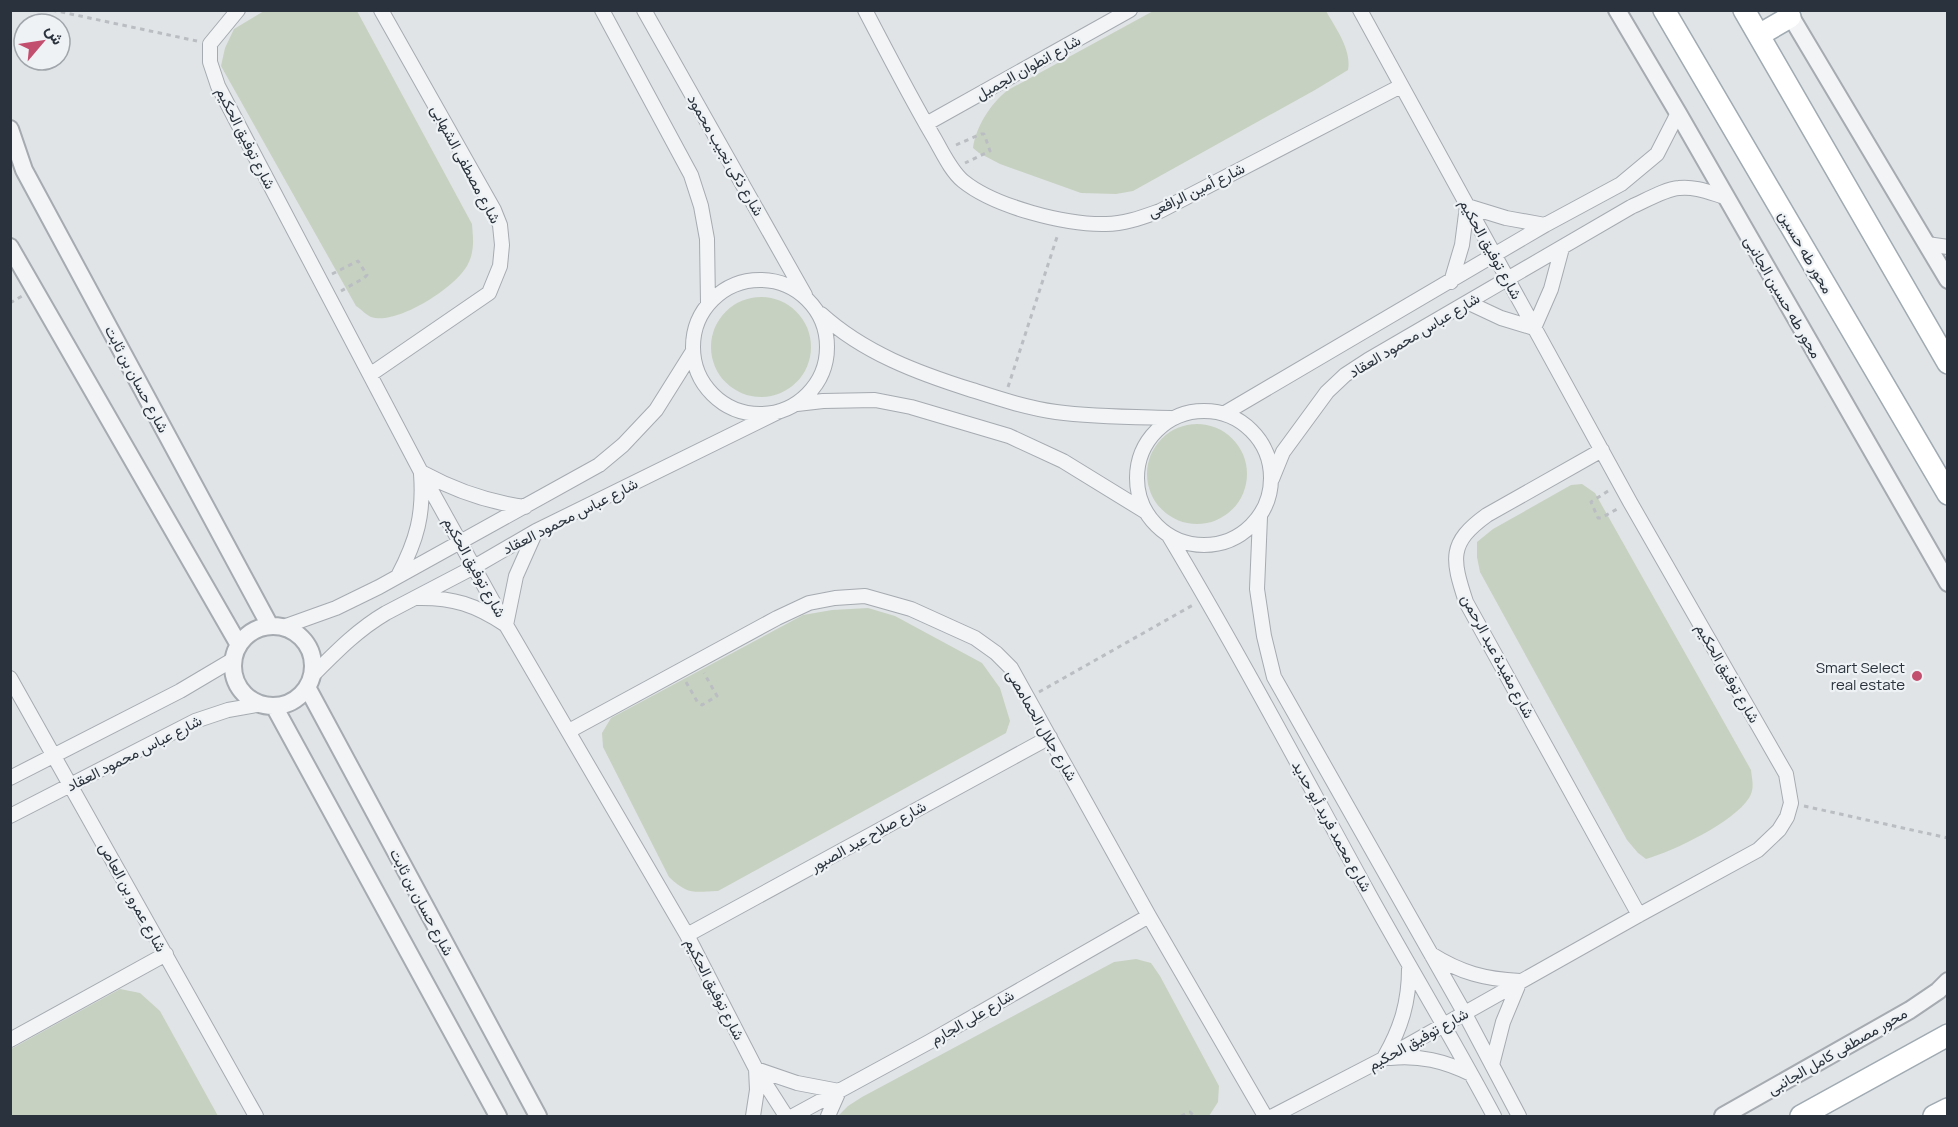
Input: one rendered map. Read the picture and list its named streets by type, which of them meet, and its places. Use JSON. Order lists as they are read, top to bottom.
{
  "streets": {
    "main road": ["محور طه حسين"],
    "street": [
      "شارع انطوان الجميل",
      "شارع توفيق الحكيم",
      "شارع ذكى نجيب محمود",
      "شارع مصطفى الشهابى",
      "شارع أمين الرافعى",
      "محور طه حسين الجانبى",
      "شارع عباس محمود العقاد",
      "شارع حسان بن ثابت",
      "شارع مفيدة عبد الرحمن",
      "شارع جلال الحمامصى",
      "شارع محمد فريد أبو حديد",
      "شارع صلاح عبد الصبور",
      "شارع عمرو بن العاص",
      "شارع على الجارم",
      "محور مصطفى كامل الجانبى"
    ]
  },
  "crossings": [
    ["شارع انطوان الجميل", "شارع أمين الرافعى"],
    ["شارع توفيق الحكيم", "شارع مصطفى الشهابى"],
    ["شارع توفيق الحكيم", "شارع أمين الرافعى"],
    ["شارع توفيق الحكيم", "شارع عباس محمود العقاد"],
    ["شارع توفيق الحكيم", "شارع مفيدة عبد الرحمن"],
    ["شارع توفيق الحكيم", "شارع جلال الحمامصى"],
    ["شارع توفيق الحكيم", "شارع محمد فريد أبو حديد"],
    ["شارع توفيق الحكيم", "شارع صلاح عبد الصبور"],
    ["شارع ذكى نجيب محمود", "شارع عباس محمود العقاد"],
    ["محور طه حسين الجانبى", "شارع عباس محمود العقاد"],
    ["شارع عباس محمود العقاد", "شارع حسان بن ثابت"],
    ["شارع عباس محمود العقاد", "شارع محمد فريد أبو حديد"],
    ["شارع عباس محمود العقاد", "شارع عمرو بن العاص"],
    ["شارع جلال الحمامصى", "شارع صلاح عبد الصبور"],
    ["شارع جلال الحمامصى", "شارع على الجارم"]
  ],
  "places": ["Smart Select real estate"],
  "north": "top right"
}
